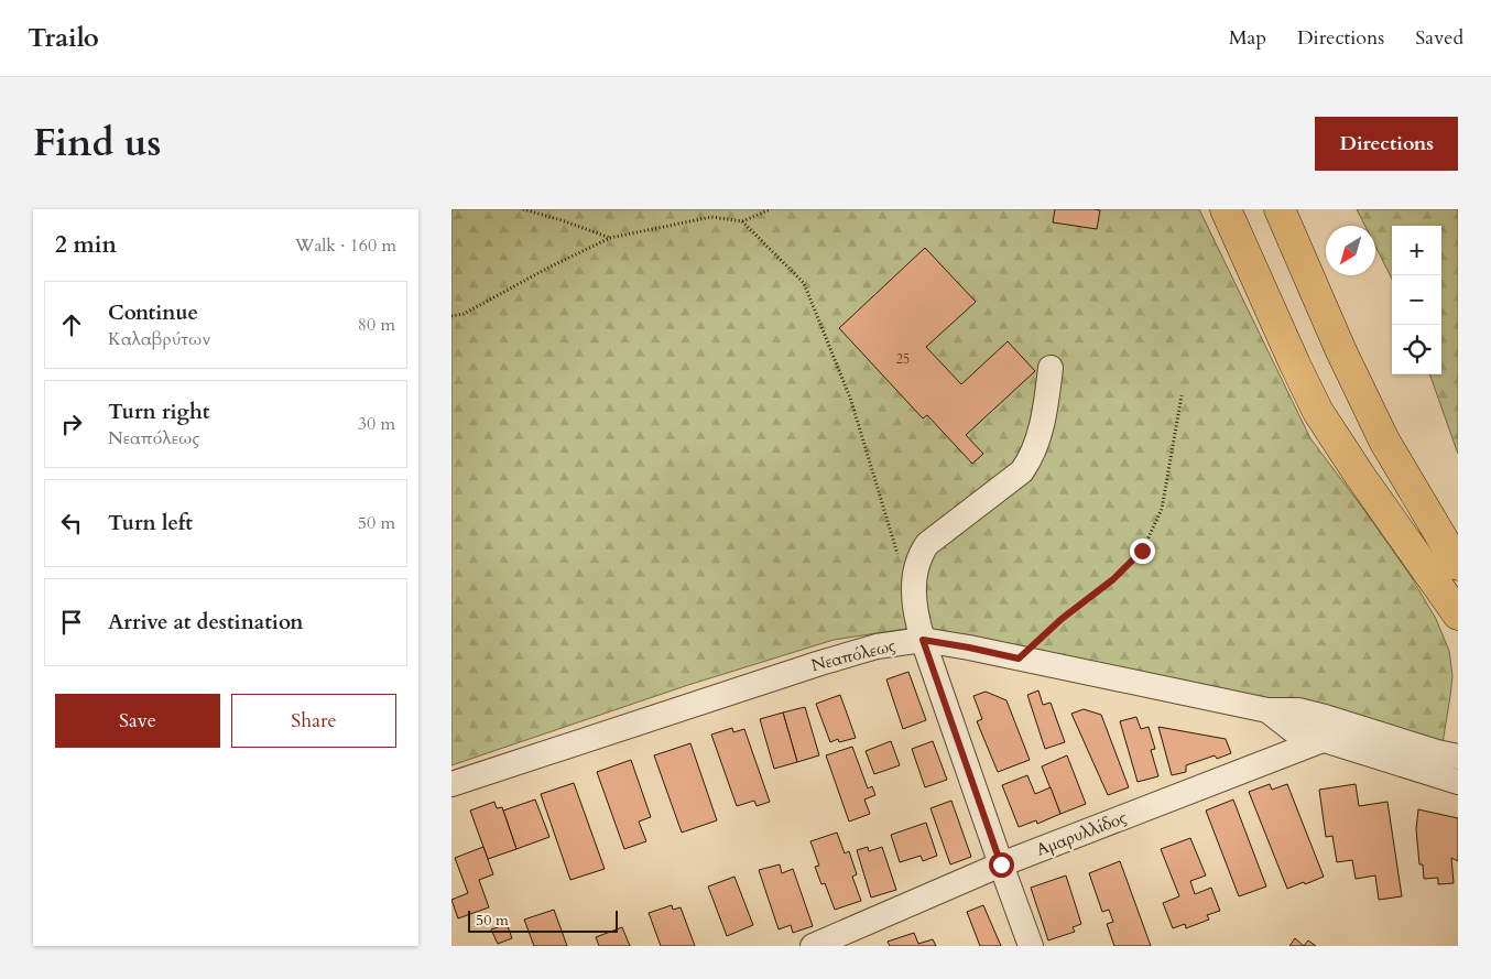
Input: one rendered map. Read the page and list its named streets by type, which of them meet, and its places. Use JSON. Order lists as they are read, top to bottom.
{
  "streets": {
    "street": ["Νεαπόλεως", "Αμαρυλλίδος"]
  },
  "house_numbers": ["25"],
  "scale_bar": "50 m",
  "north": "bottom left",
  "page": {
    "header": "Trailo",
    "nav": ["Map", "Directions", "Saved"],
    "title": "Find us",
    "buttons": [
      "Directions",
      ["Save", "Share"]
    ],
    "heading": ["2 min", "Walk · 160 m"],
    "map_buttons": ["+", "−"],
    "list": [
      ["Continue", "Καλαβρύτων", "80 m"],
      ["Turn right", "Νεαπόλεως", "30 m"],
      ["Turn left", "50 m"],
      "Arrive at destination"
    ],
    "scale": "50 m"
  }
}
